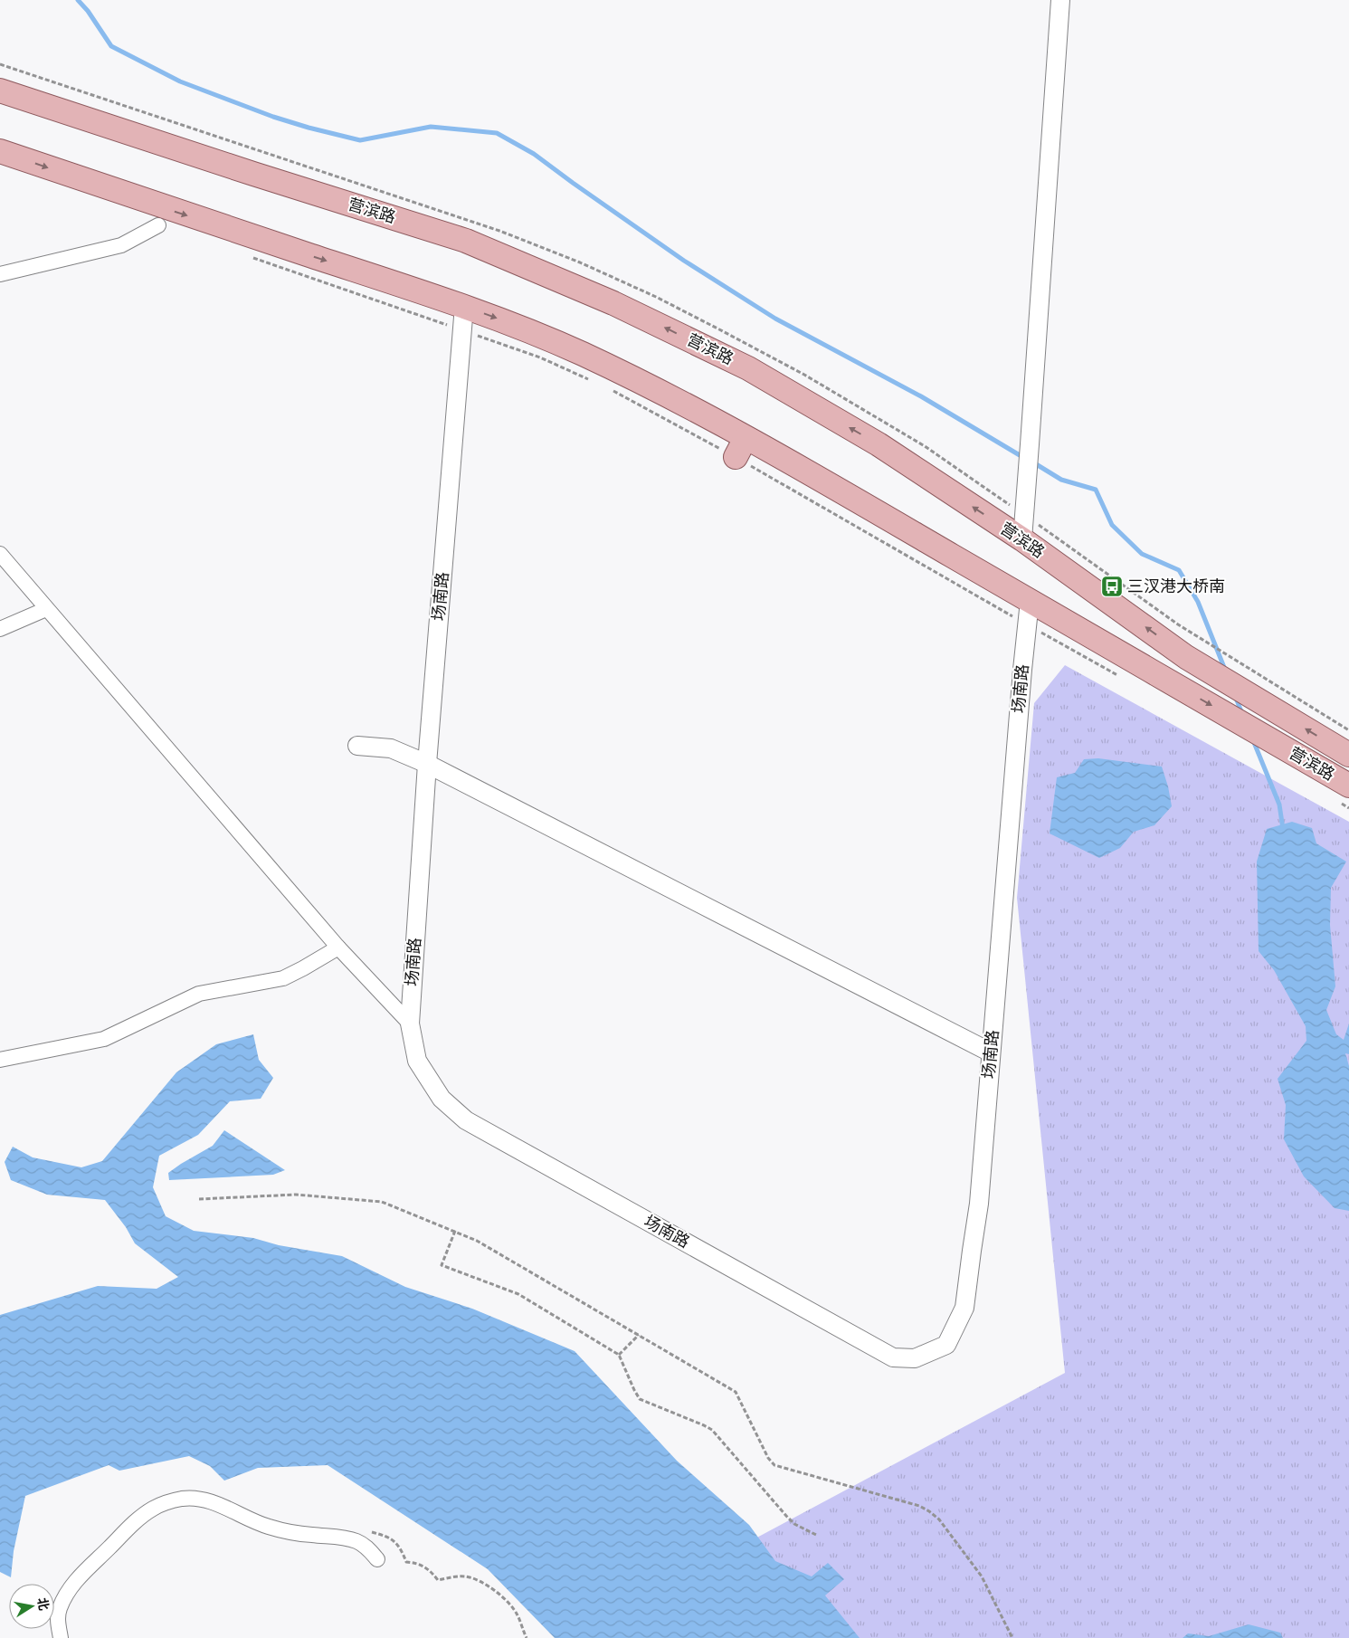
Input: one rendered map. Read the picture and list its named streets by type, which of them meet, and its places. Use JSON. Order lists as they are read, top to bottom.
{
  "streets": {
    "main road": ["营滨路"],
    "street": ["场南路"]
  },
  "crossings": [
    ["营滨路", "场南路"]
  ],
  "places": {
    "bus stop": ["三汊港大桥南"]
  },
  "north": "right"
}
